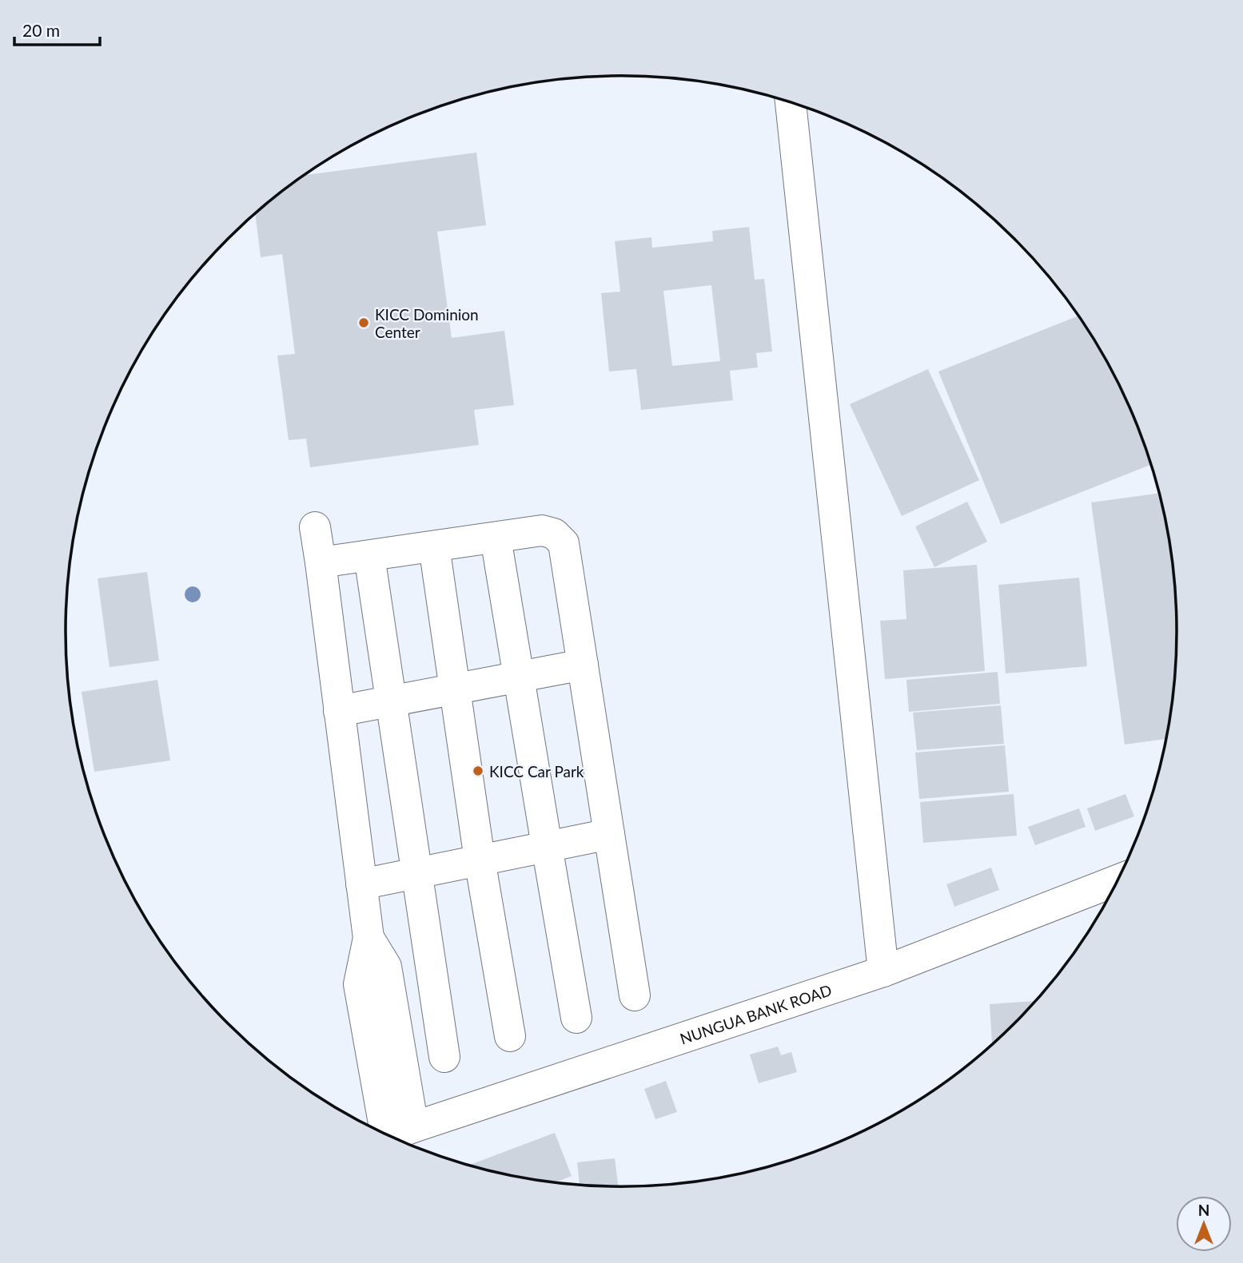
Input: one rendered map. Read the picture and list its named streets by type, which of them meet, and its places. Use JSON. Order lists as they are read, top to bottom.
{
  "streets": {
    "street": ["NUNGUA BANK ROAD"]
  },
  "places": ["KICC Dominion Center", "KICC Car Park"],
  "scale_bar": "20 m",
  "north": "top"
}
